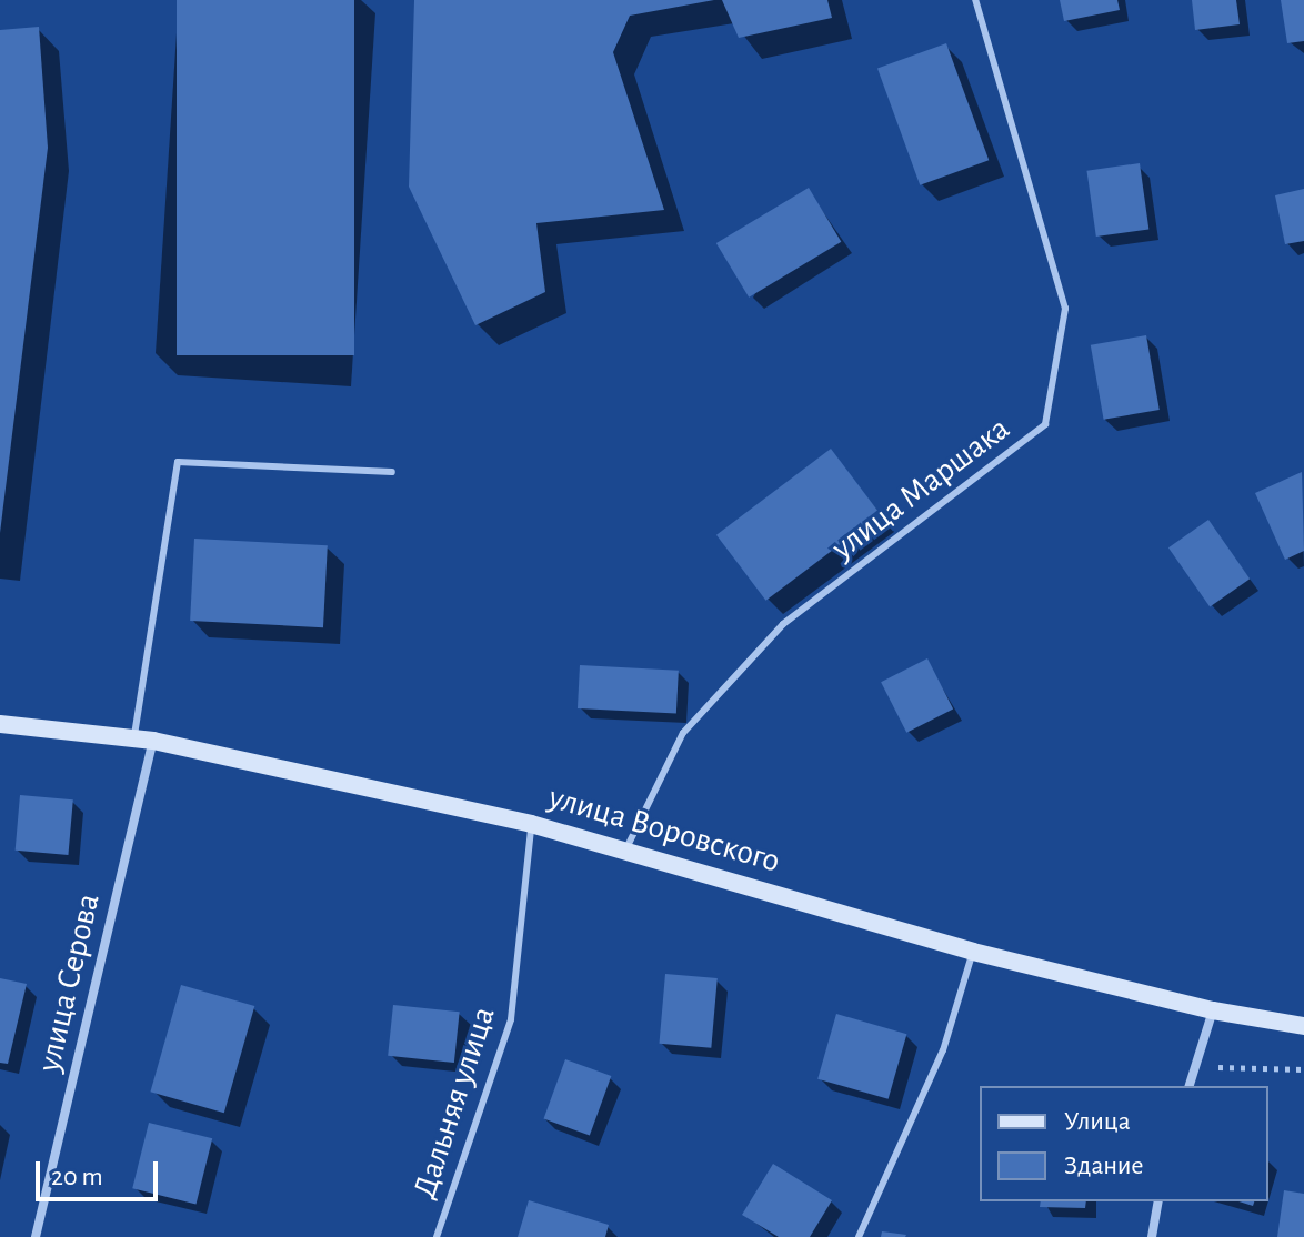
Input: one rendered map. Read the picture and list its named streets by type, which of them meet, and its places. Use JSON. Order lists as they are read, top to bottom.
{
  "streets": {
    "street": ["улица Воровского", "улица Серова"],
    "lane": ["улица Маршака", "Дальняя улица"]
  },
  "crossings": [
    ["улица Маршака", "улица Воровского"],
    ["улица Воровского", "улица Серова"],
    ["улица Воровского", "Дальняя улица"]
  ],
  "legend": ["Улица", "Здание"],
  "scale_bar": "20 m"
}
